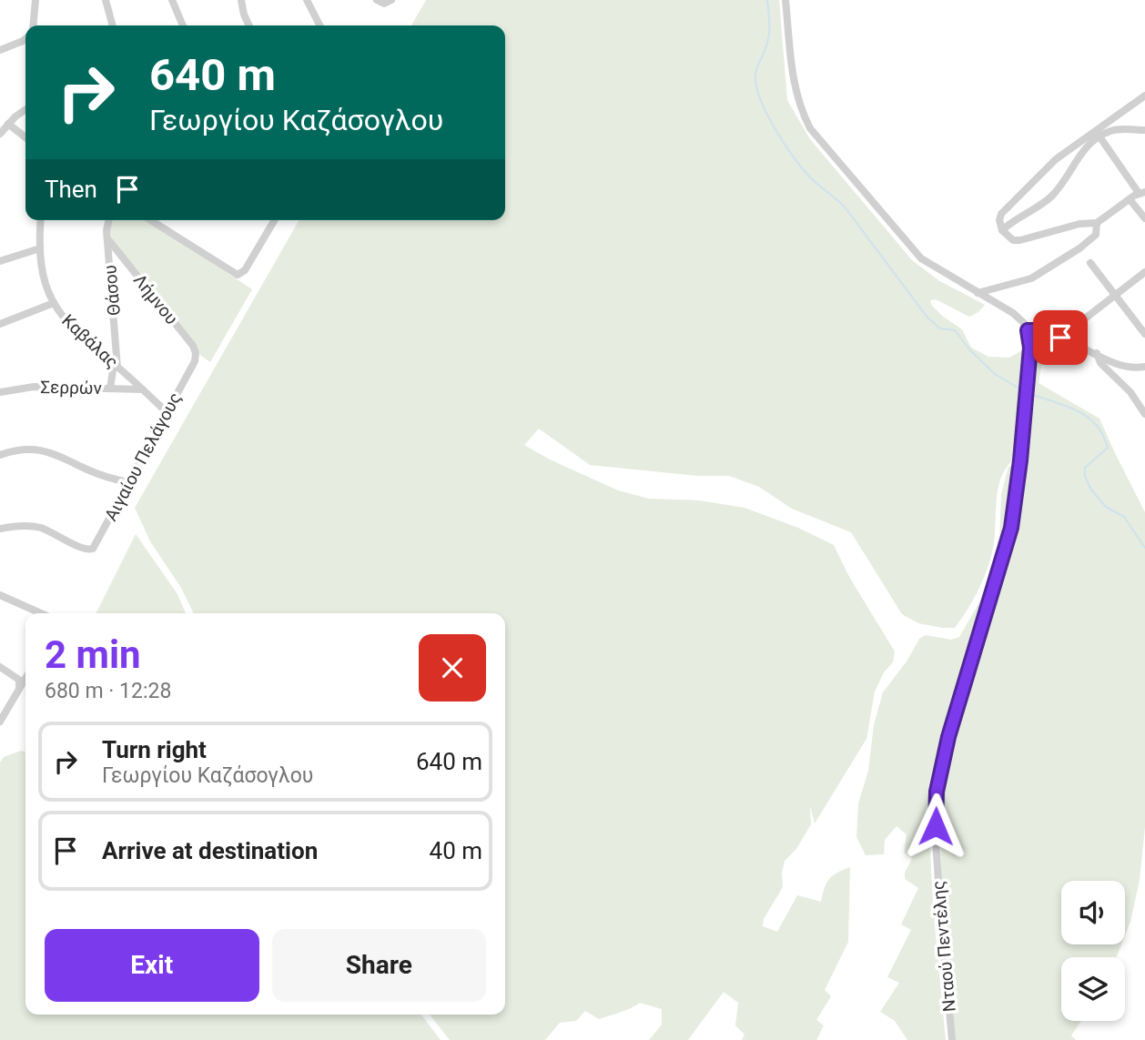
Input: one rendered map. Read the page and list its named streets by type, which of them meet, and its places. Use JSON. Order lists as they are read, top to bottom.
{
  "streets": {
    "street": [
      "Θάσου",
      "Λήμνου",
      "Καβάλας",
      "Σερρών",
      "Αιγαίου Πελάγους",
      "Νταού Πεντέλης"
    ]
  },
  "crossings": [
    ["Θάσου", "Λήμνου"],
    ["Θάσου", "Καβάλας"],
    ["Θάσου", "Σερρών"],
    ["Λήμνου", "Αιγαίου Πελάγους"],
    ["Καβάλας", "Σερρών"],
    ["Καβάλας", "Αιγαίου Πελάγους"]
  ],
  "page": {
    "turn": ["640 m", "Γεωργίου Καζάσογλου"],
    "then": "Then",
    "heading": ["2 min", "680 m · 12:28"],
    "list": [
      {
        "name": "Turn right",
        "note": "Γεωργίου Καζάσογλου",
        "value": "640 m"
      },
      {
        "name": "Arrive at destination",
        "value": "40 m"
      }
    ],
    "buttons": ["Exit", "Share"]
  }
}
